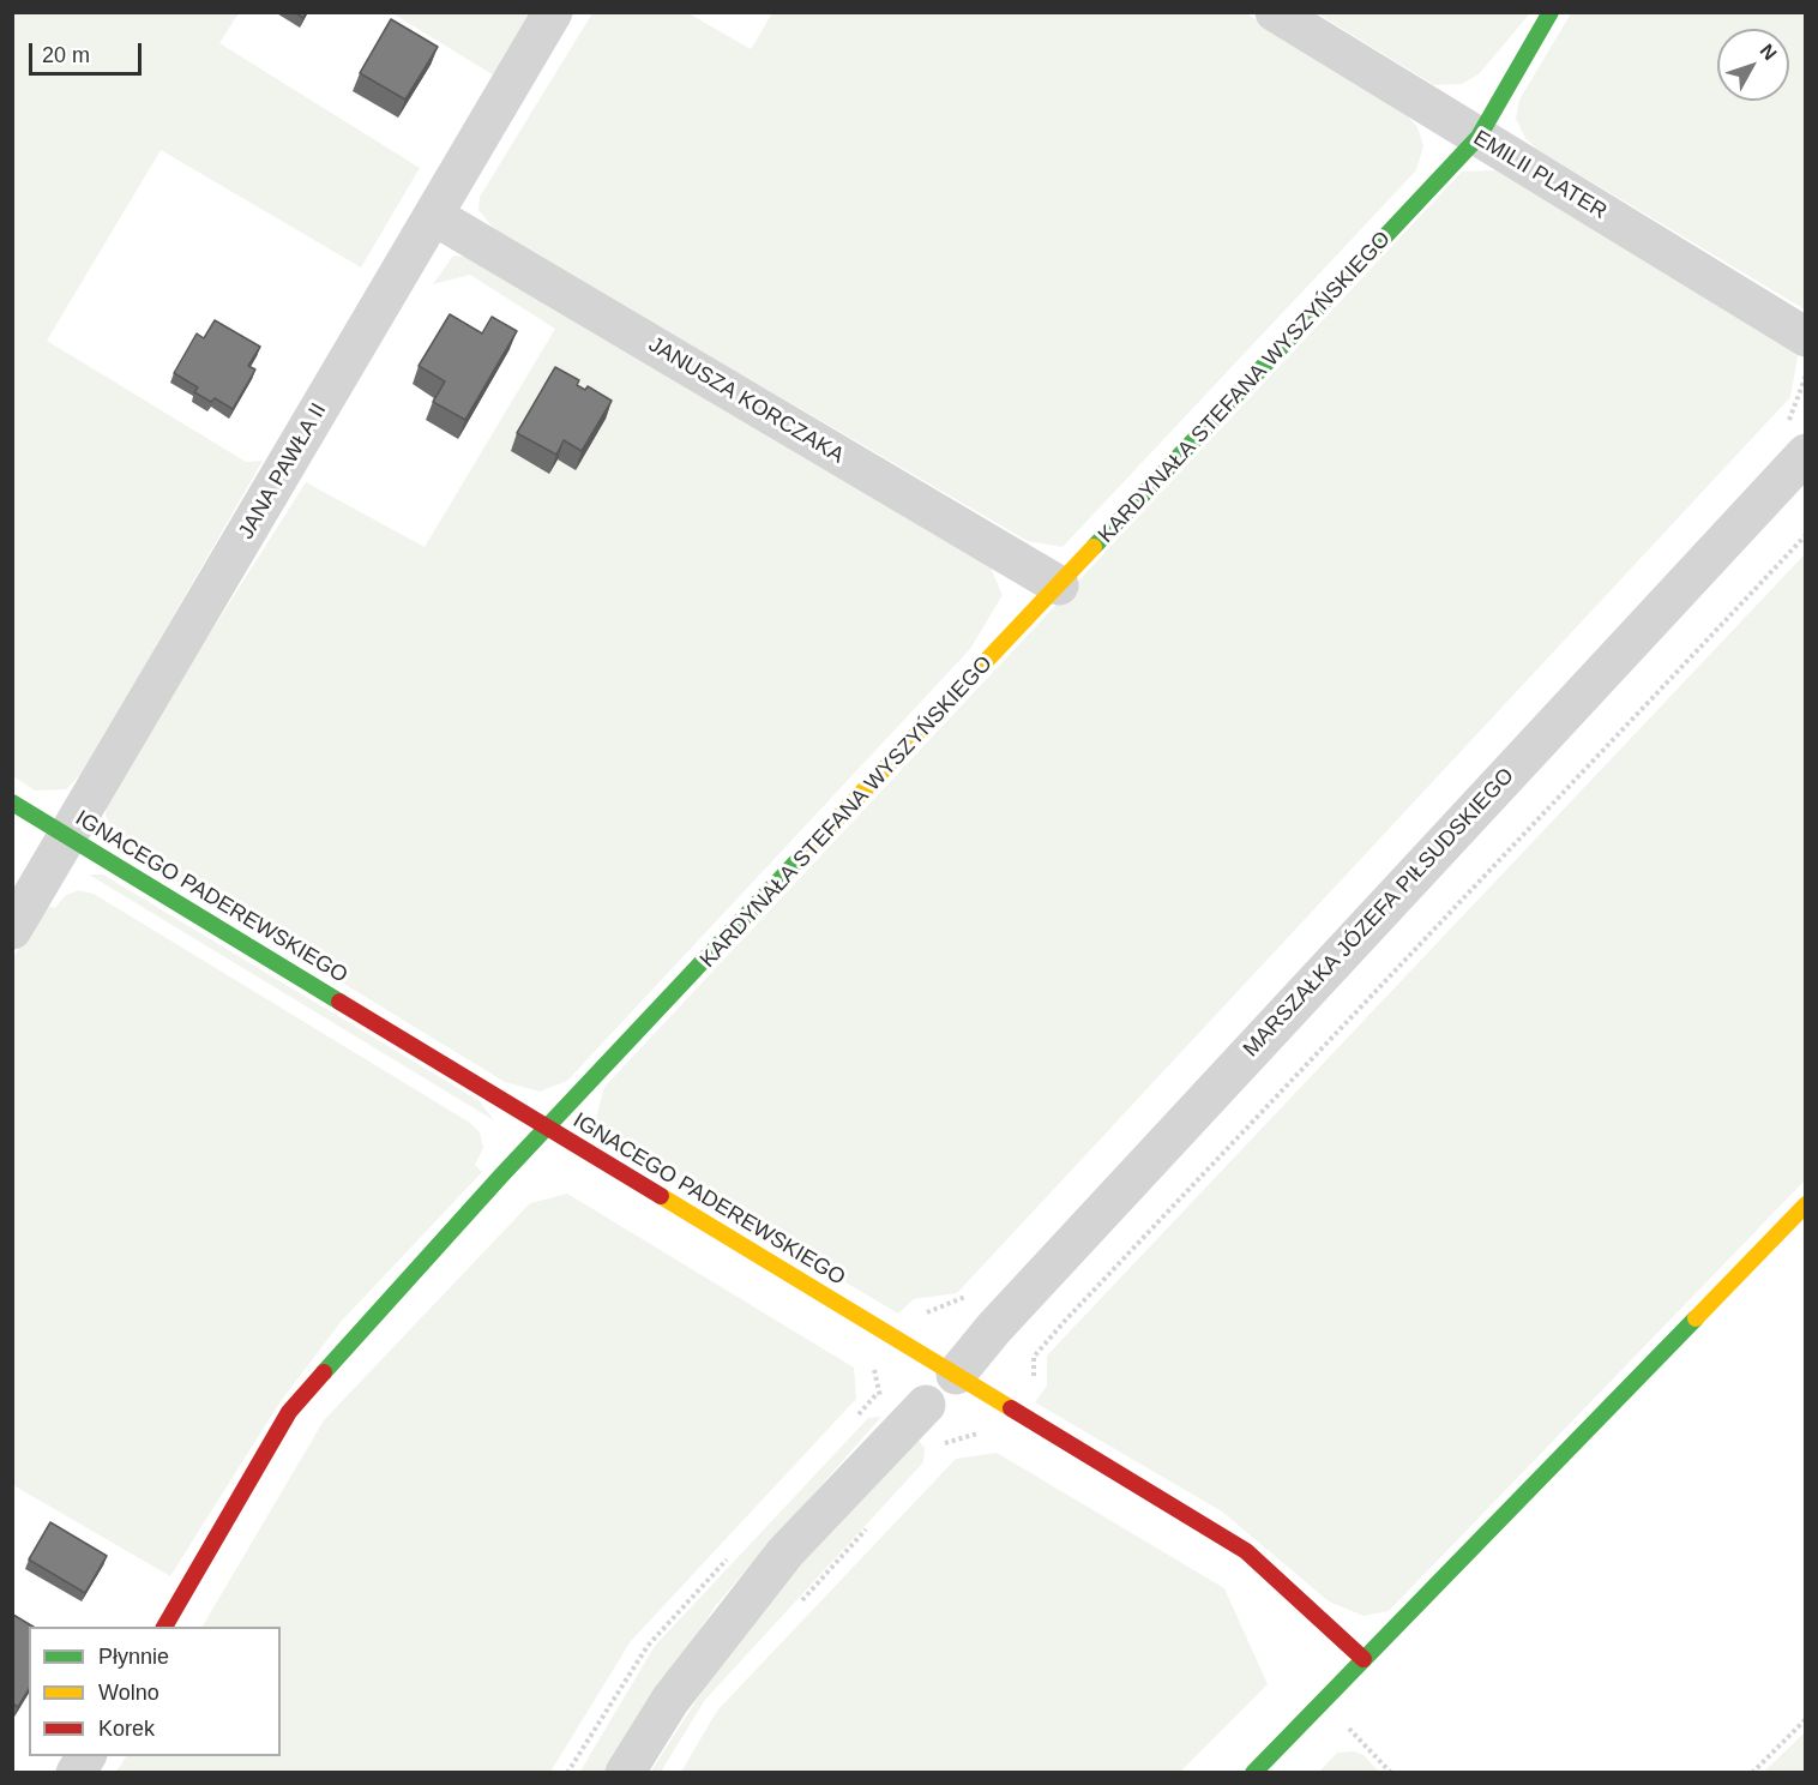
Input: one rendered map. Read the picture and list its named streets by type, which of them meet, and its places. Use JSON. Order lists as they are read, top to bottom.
{
  "streets": {
    "street": [
      "EMILII PLATER",
      "KARDYNAŁA STEFANA WYSZYŃSKIEGO",
      "JANUSZA KORCZAKA",
      "JANA PAWŁA II",
      "IGNACEGO PADEREWSKIEGO",
      "MARSZAŁKA JÓZEFA PIŁSUDSKIEGO"
    ]
  },
  "crossings": [
    ["EMILII PLATER", "KARDYNAŁA STEFANA WYSZYŃSKIEGO"],
    ["KARDYNAŁA STEFANA WYSZYŃSKIEGO", "JANUSZA KORCZAKA"],
    ["KARDYNAŁA STEFANA WYSZYŃSKIEGO", "IGNACEGO PADEREWSKIEGO"],
    ["JANUSZA KORCZAKA", "JANA PAWŁA II"],
    ["JANA PAWŁA II", "IGNACEGO PADEREWSKIEGO"],
    ["IGNACEGO PADEREWSKIEGO", "MARSZAŁKA JÓZEFA PIŁSUDSKIEGO"]
  ],
  "legend": ["Płynnie", "Wolno", "Korek"],
  "scale_bar": "20 m",
  "north": "top right"
}
